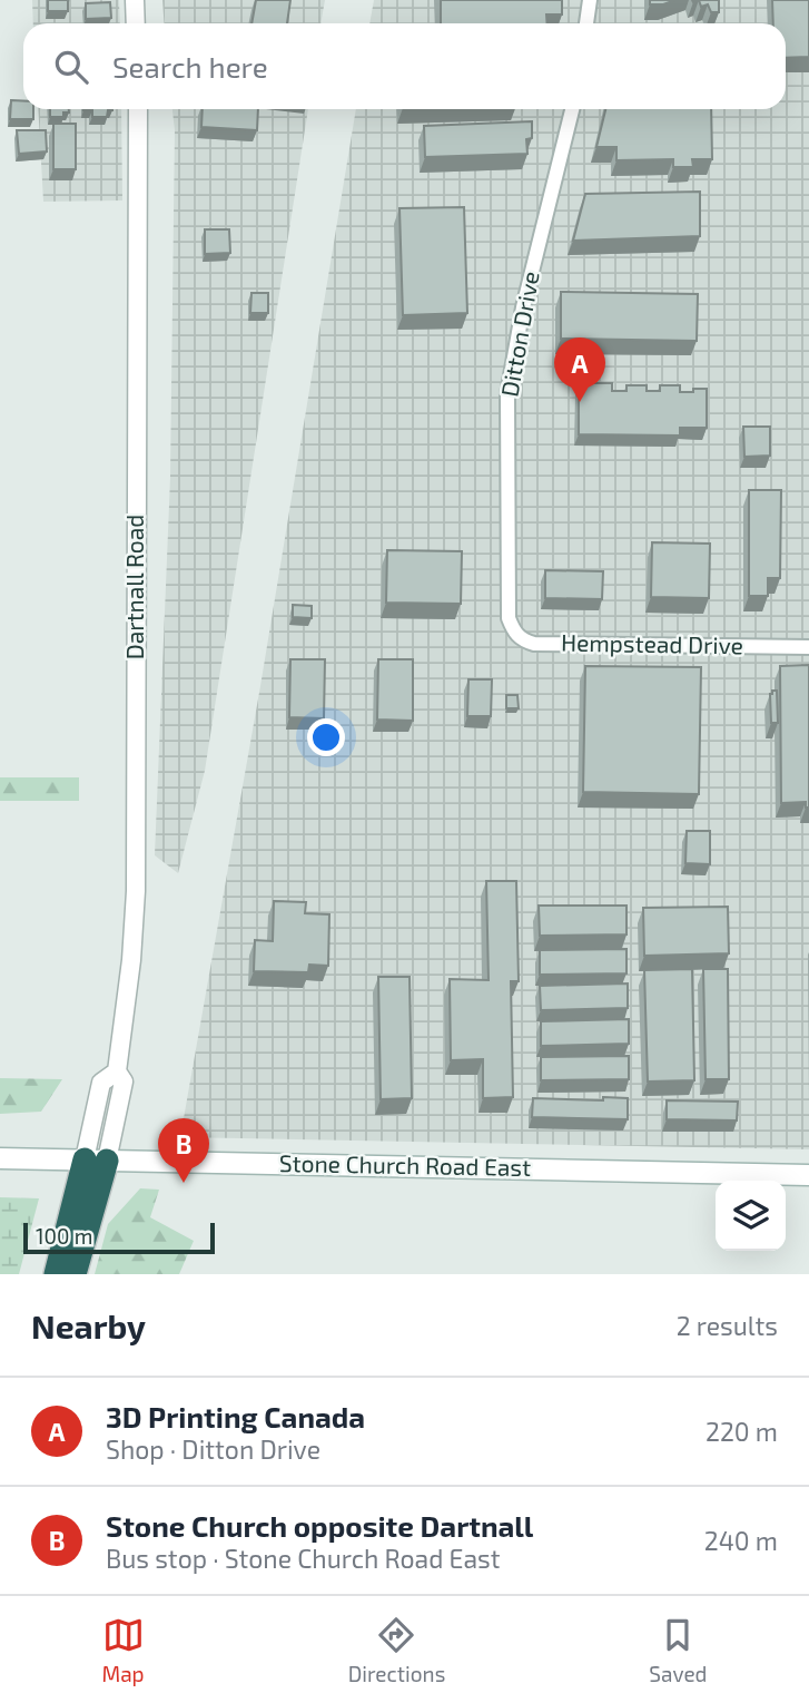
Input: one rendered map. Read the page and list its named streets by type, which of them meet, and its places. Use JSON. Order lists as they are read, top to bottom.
{
  "streets": {
    "main road": ["Stone Church Road East"],
    "street": ["Ditton Drive", "Dartnall Road", "Hempstead Drive"]
  },
  "crossings": [
    ["Ditton Drive", "Hempstead Drive"],
    ["Dartnall Road", "Stone Church Road East"]
  ],
  "scale_bar": "100 m",
  "page": {
    "search": "Search here",
    "pins": ["A", "B"],
    "scale": "100 m",
    "heading": ["Nearby", "2 results"],
    "list": [
      {
        "mark": "A",
        "name": "3D Printing Canada",
        "note": "Shop · Ditton Drive",
        "value": "220 m"
      },
      {
        "mark": "B",
        "name": "Stone Church opposite Dartnall",
        "note": "Bus stop · Stone Church Road East",
        "value": "240 m"
      }
    ],
    "nav": ["Map", "Directions", "Saved"]
  }
}
